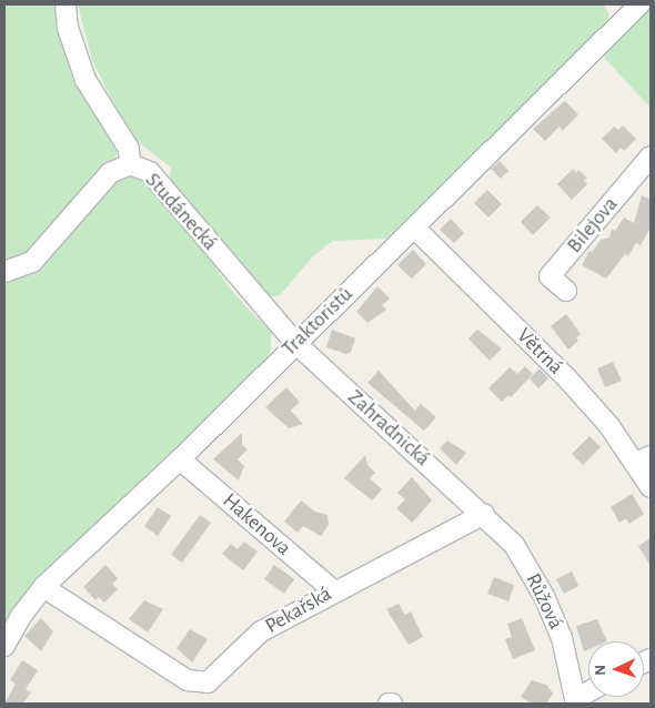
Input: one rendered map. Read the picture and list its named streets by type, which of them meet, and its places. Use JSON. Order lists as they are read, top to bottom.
{
  "streets": {
    "street": [
      "Studánecká",
      "Bilejova",
      "Traktoristů",
      "Větrná",
      "Zahradnická",
      "Hakenova",
      "Růžová",
      "Pekařská"
    ]
  },
  "crossings": [
    ["Studánecká", "Traktoristů"],
    ["Studánecká", "Zahradnická"],
    ["Traktoristů", "Větrná"],
    ["Traktoristů", "Zahradnická"],
    ["Traktoristů", "Hakenova"],
    ["Traktoristů", "Pekařská"],
    ["Zahradnická", "Růžová"],
    ["Zahradnická", "Pekařská"],
    ["Hakenova", "Pekařská"],
    ["Růžová", "Pekařská"]
  ],
  "north": "left"
}
